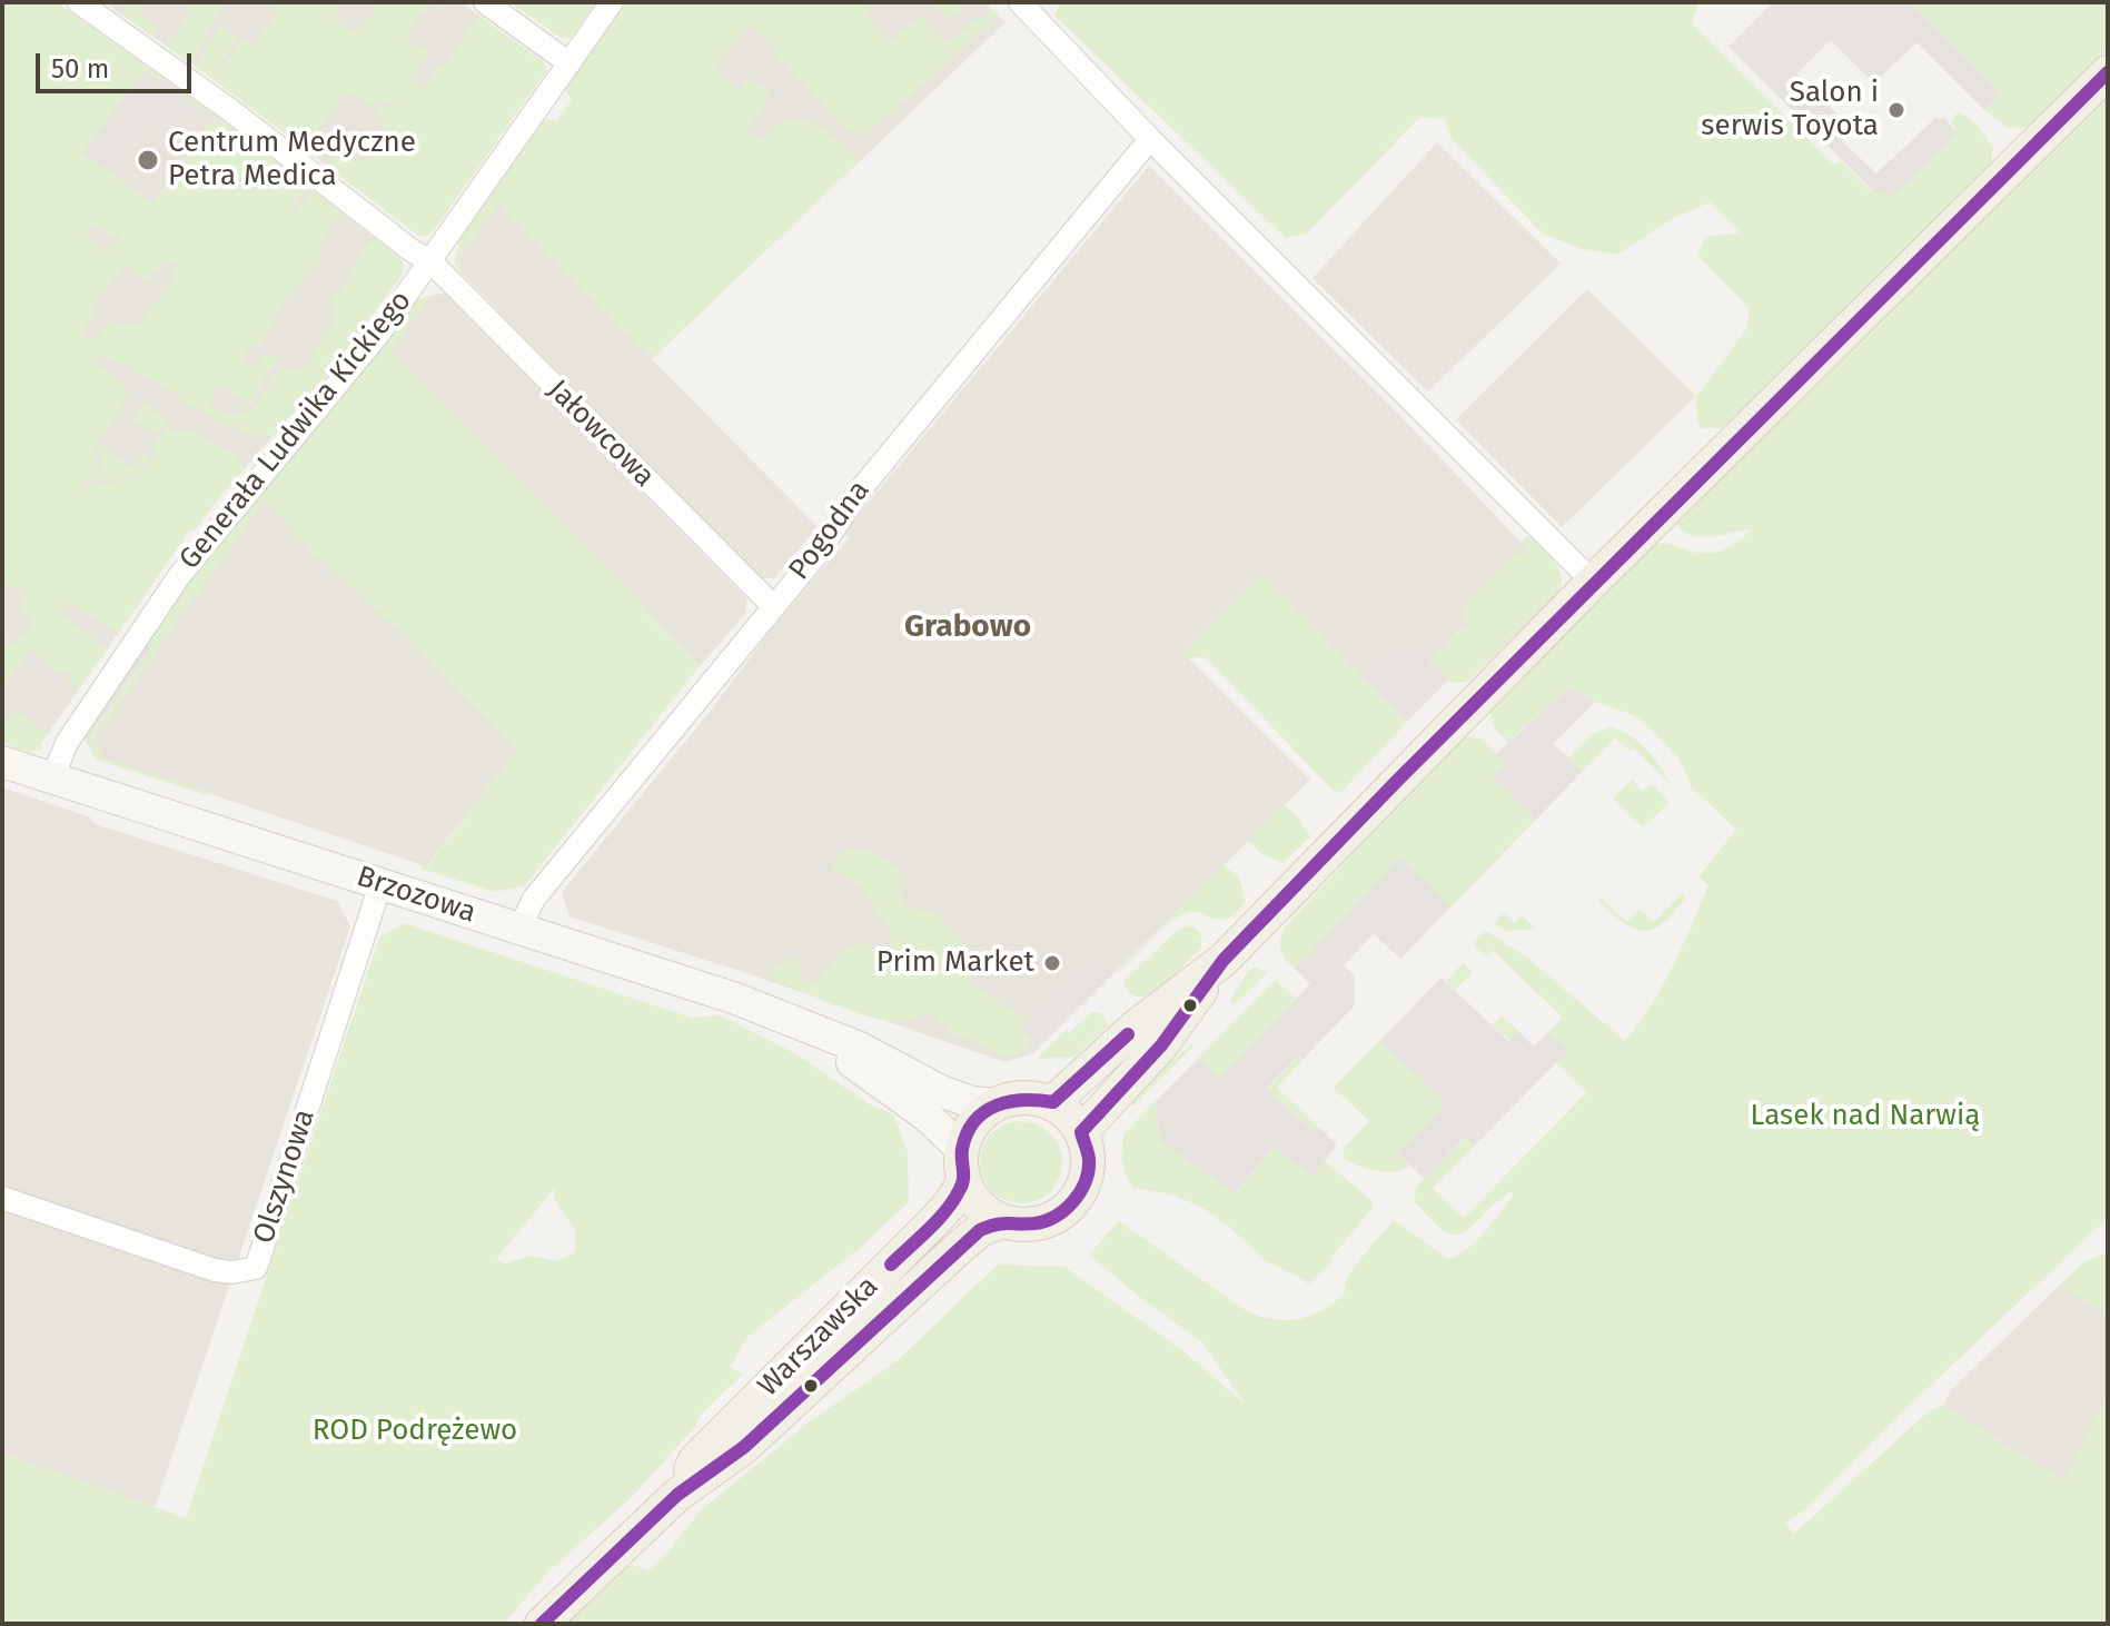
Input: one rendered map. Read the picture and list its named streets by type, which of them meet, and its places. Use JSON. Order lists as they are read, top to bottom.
{
  "streets": {
    "main road": ["Brzozowa", "Warszawska"],
    "street": [
      "Generała Ludwika Kickiego",
      "Jałowcowa",
      "Pogodna",
      "Olszynowa"
    ]
  },
  "crossings": [
    ["Generała Ludwika Kickiego", "Jałowcowa"],
    ["Generała Ludwika Kickiego", "Brzozowa"],
    ["Jałowcowa", "Pogodna"],
    ["Pogodna", "Brzozowa"],
    ["Brzozowa", "Olszynowa"],
    ["Brzozowa", "Warszawska"]
  ],
  "districts": ["Grabowo"],
  "parks": ["Lasek nad Narwią", "ROD Podrężewo"],
  "places": ["Salon i serwis Toyota", "Centrum Medyczne Petra Medica", "Prim Market"],
  "scale_bar": "50 m"
}
